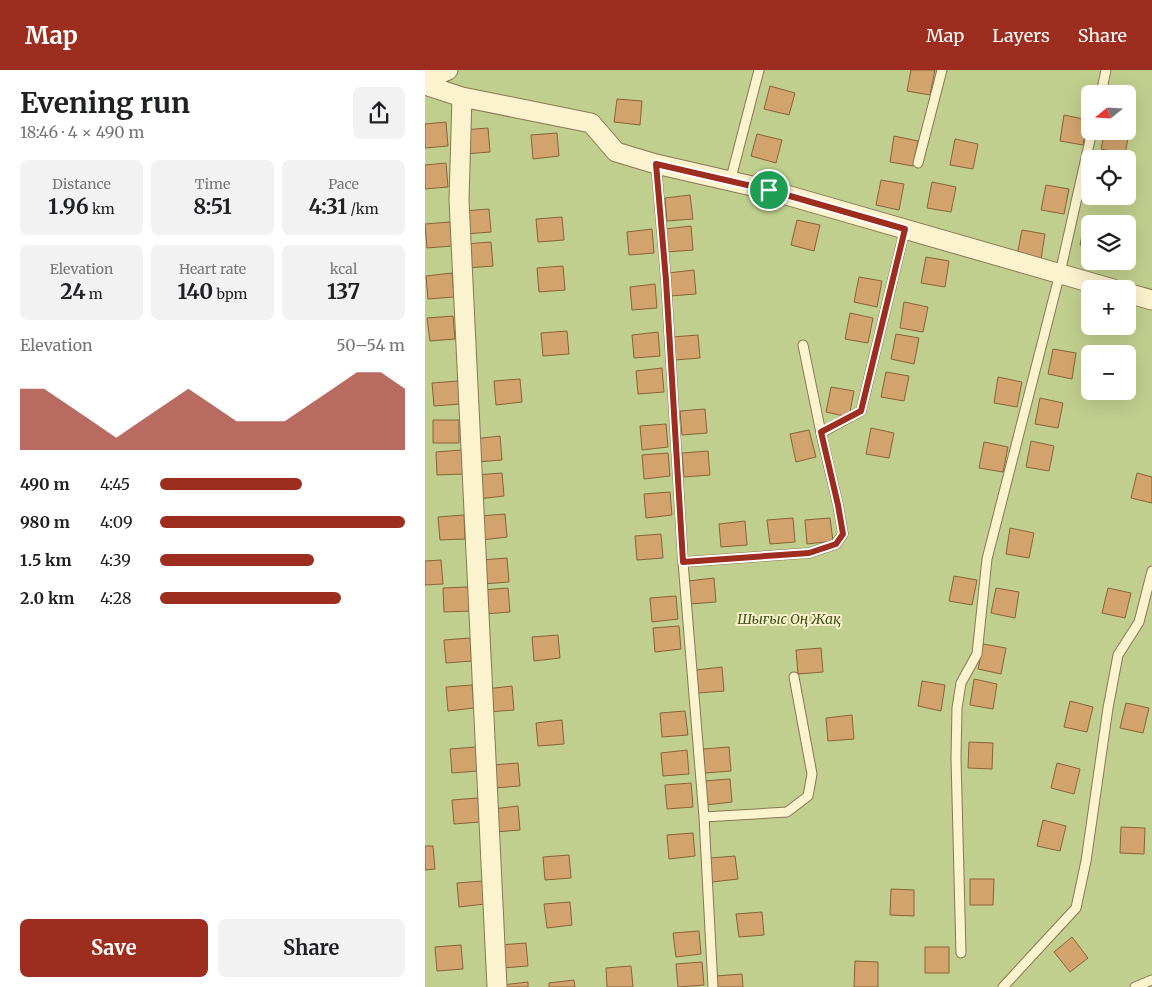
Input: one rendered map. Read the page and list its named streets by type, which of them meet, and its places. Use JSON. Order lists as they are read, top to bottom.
{
  "parks": ["Шығыс Оң Жақ"],
  "north": "left",
  "page": {
    "header": "Map",
    "nav": ["Map", "Layers", "Share"],
    "heading": ["Evening run", "18:46 · 4 × 490 m"],
    "map_buttons": ["+", "−"],
    "stats": [
      ["Distance", "1.96 km"],
      ["Time", "8:51"],
      ["Pace", "4:31 /km"],
      ["Elevation", "24 m"],
      ["Heart rate", "140 bpm"],
      ["kcal", "137"]
    ],
    "chart": ["Elevation", "50–54 m"],
    "list": [
      {
        "name": "490 m",
        "note": "4:45"
      },
      {
        "name": "980 m",
        "note": "4:09"
      },
      {
        "name": "1.5 km",
        "note": "4:39"
      },
      {
        "name": "2.0 km",
        "note": "4:28"
      }
    ],
    "buttons": ["Save", "Share"]
  }
}
